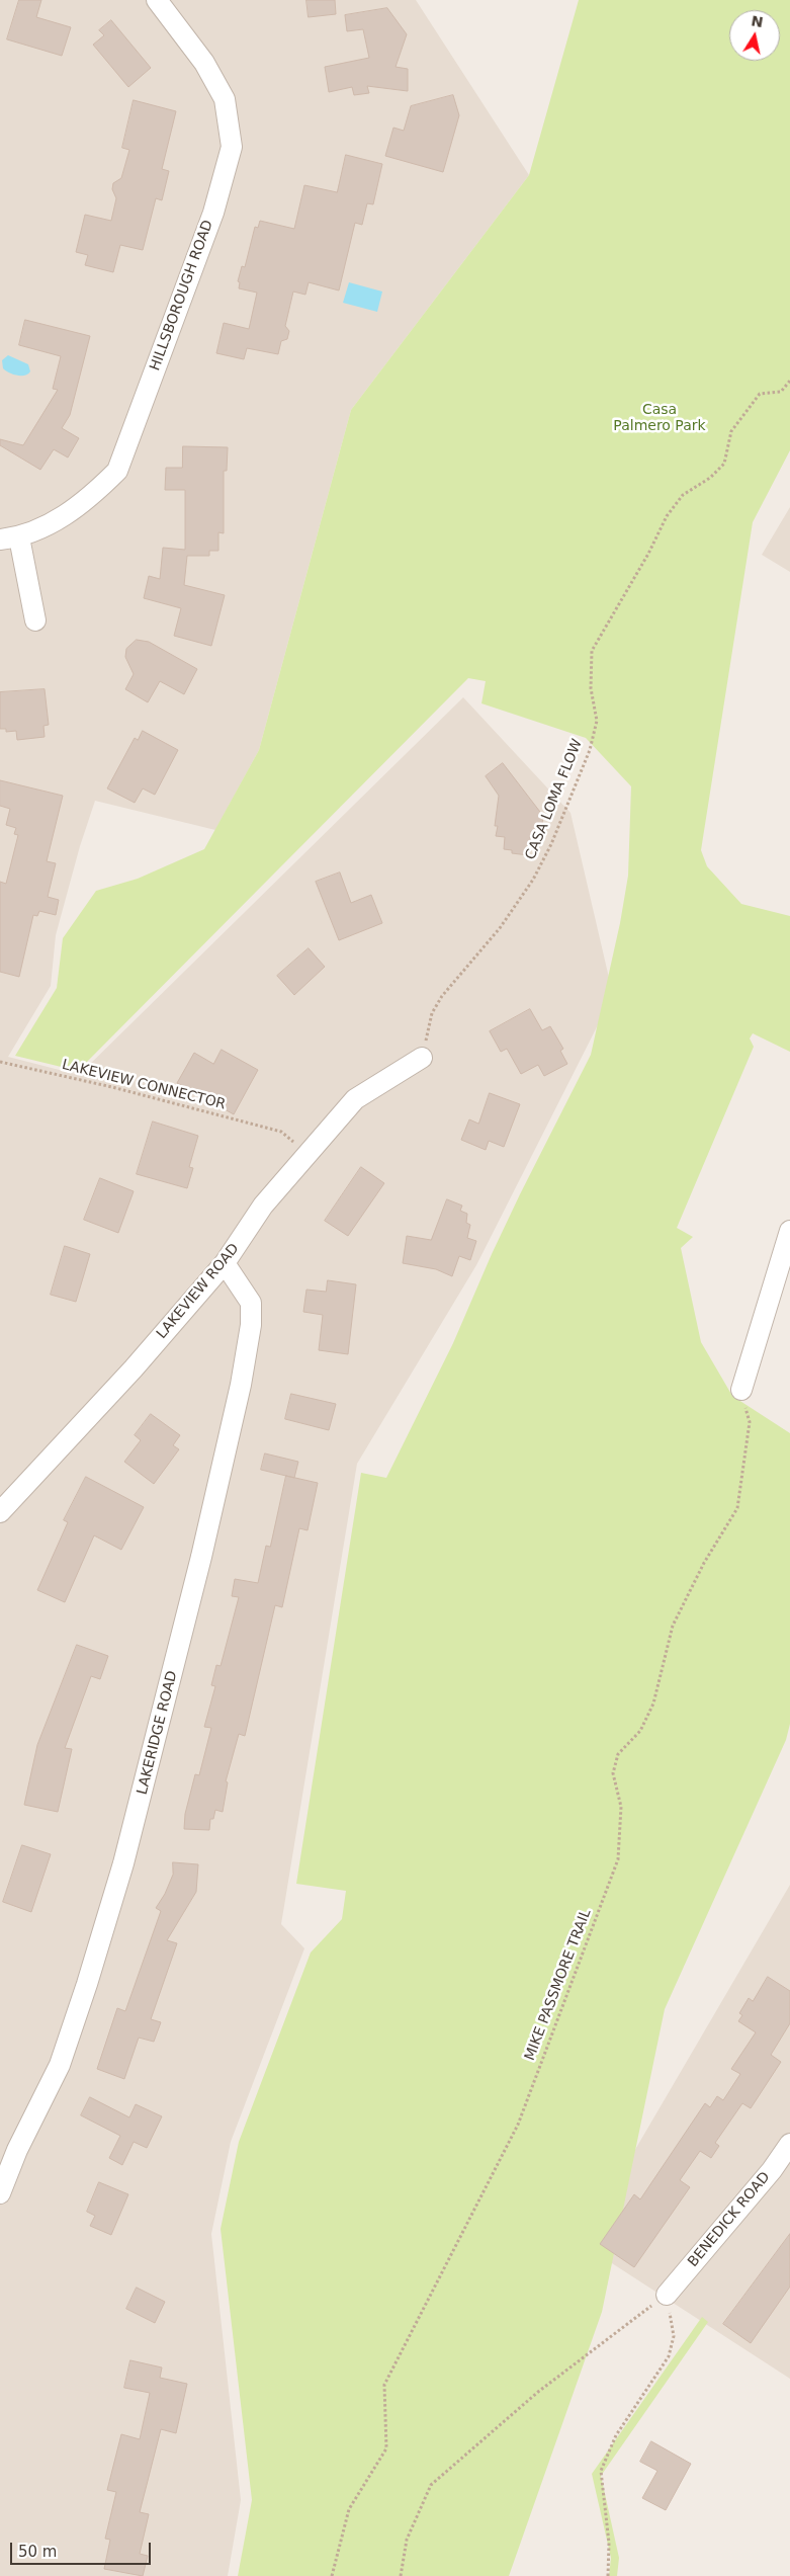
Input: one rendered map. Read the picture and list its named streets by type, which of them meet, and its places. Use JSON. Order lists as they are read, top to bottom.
{
  "streets": {
    "street": [
      "HILLSBOROUGH ROAD",
      "LAKEVIEW ROAD",
      "LAKERIDGE ROAD",
      "BENEDICK ROAD"
    ],
    "path": ["CASA LOMA FLOW", "LAKEVIEW CONNECTOR", "MIKE PASSMORE TRAIL"]
  },
  "crossings": [
    ["CASA LOMA FLOW", "LAKEVIEW ROAD"],
    ["LAKEVIEW ROAD", "LAKERIDGE ROAD"]
  ],
  "parks": ["Casa Palmero Park"],
  "scale_bar": "50 m",
  "north": "top"
}
